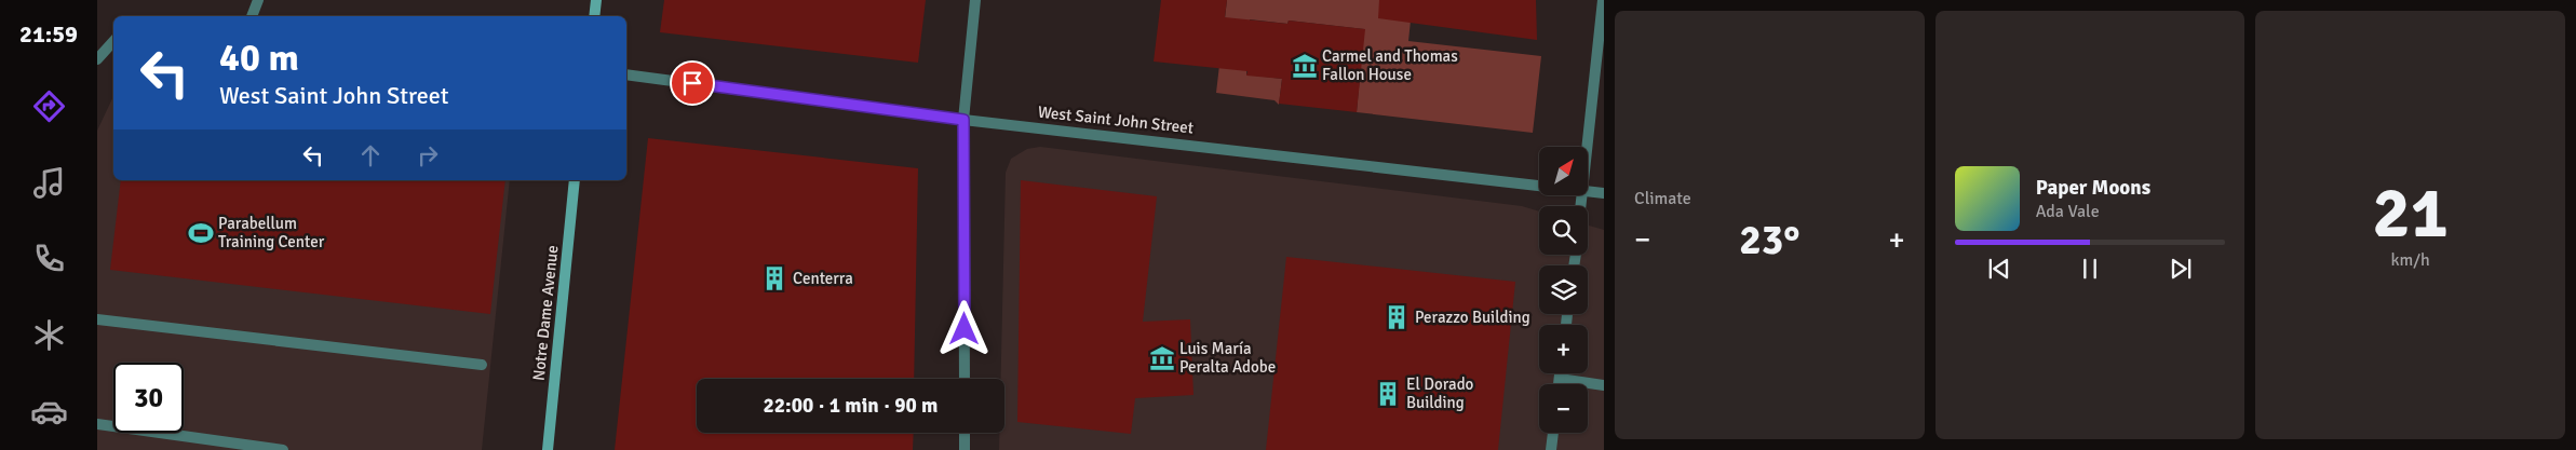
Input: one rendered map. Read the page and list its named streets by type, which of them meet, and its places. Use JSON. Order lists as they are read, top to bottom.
{
  "streets": {
    "main road": ["Notre Dame Avenue"],
    "street": ["West Saint John Street"]
  },
  "places": {
    "museum": ["Carmel and Thomas Fallon House", "Luis María Peralta Adobe"],
    "sports": ["Parabellum Training Center"],
    "building": ["Centerra", "Perazzo Building", "El Dorado Building"]
  },
  "north": "top right",
  "page": {
    "tabs": "21:59",
    "tile": [
      "Climate",
      ["21", "km/h"]
    ],
    "turn": ["40 m", "West Saint John Street"],
    "map_buttons": ["+", "−"],
    "song": ["Paper Moons", "Ada Vale"],
    "heat": ["−", "23°", "+"],
    "limit": "30",
    "trip": "22:00 · 1 min · 90 m"
  }
}
